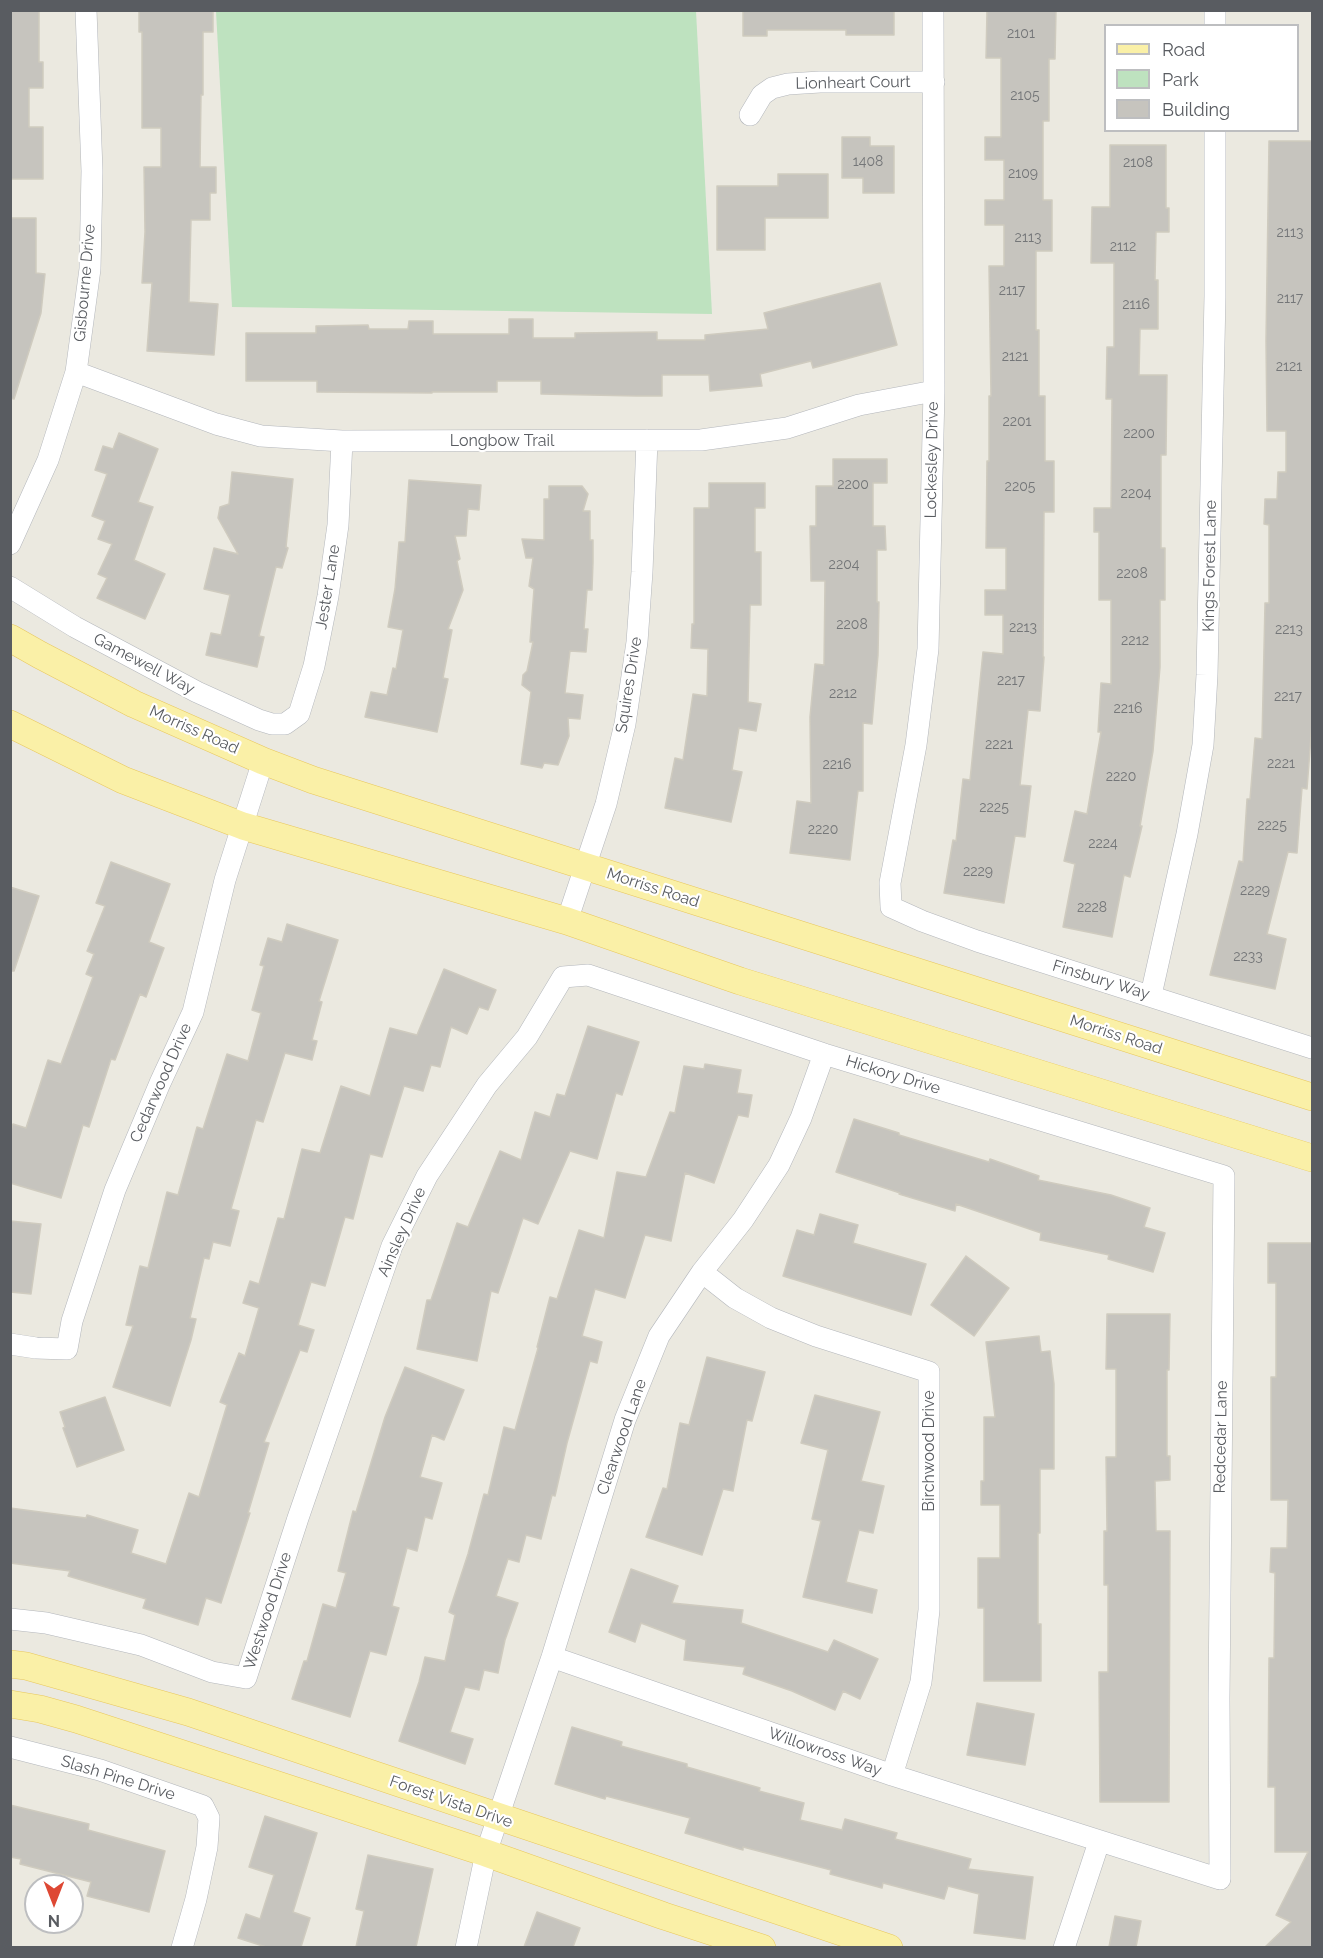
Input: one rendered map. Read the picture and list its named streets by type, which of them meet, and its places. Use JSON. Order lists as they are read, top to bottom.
{
  "streets": {
    "main road": ["Morriss Road", "Forest Vista Drive"],
    "street": [
      "Lionheart Court",
      "Gisbourne Drive",
      "Longbow Trail",
      "Lockesley Drive",
      "Kings Forest Lane",
      "Jester Lane",
      "Gamewell Way",
      "Squires Drive",
      "Finsbury Way",
      "Hickory Drive",
      "Cedarwood Drive",
      "Ainsley Drive",
      "Clearwood Lane",
      "Redcedar Lane",
      "Birchwood Drive",
      "Westwood Drive",
      "Willowross Way",
      "Slash Pine Drive"
    ]
  },
  "crossings": [
    ["Lionheart Court", "Lockesley Drive"],
    ["Gisbourne Drive", "Longbow Trail"],
    ["Longbow Trail", "Lockesley Drive"],
    ["Longbow Trail", "Jester Lane"],
    ["Longbow Trail", "Squires Drive"],
    ["Lockesley Drive", "Finsbury Way"],
    ["Kings Forest Lane", "Finsbury Way"],
    ["Jester Lane", "Gamewell Way"],
    ["Squires Drive", "Morriss Road"],
    ["Morriss Road", "Cedarwood Drive"],
    ["Hickory Drive", "Ainsley Drive"],
    ["Hickory Drive", "Clearwood Lane"],
    ["Hickory Drive", "Redcedar Lane"],
    ["Ainsley Drive", "Westwood Drive"],
    ["Clearwood Lane", "Birchwood Drive"],
    ["Clearwood Lane", "Willowross Way"],
    ["Clearwood Lane", "Forest Vista Drive"],
    ["Redcedar Lane", "Willowross Way"],
    ["Birchwood Drive", "Willowross Way"]
  ],
  "house_numbers": [
    "2101",
    "2105",
    "1408",
    "2108",
    "2109",
    "2113",
    "2113",
    "2112",
    "2117",
    "2117",
    "2116",
    "2121",
    "2121",
    "2201",
    "2200",
    "2200",
    "2205",
    "2204",
    "2204",
    "2208",
    "2208",
    "2213",
    "2213",
    "2212",
    "2217",
    "2212",
    "2217",
    "2216",
    "2221",
    "2221",
    "2216",
    "2220",
    "2225",
    "2225",
    "2220",
    "2224",
    "2229",
    "2229",
    "2228",
    "2233"
  ],
  "legend": ["Road", "Park", "Building"],
  "north": "bottom"
}
